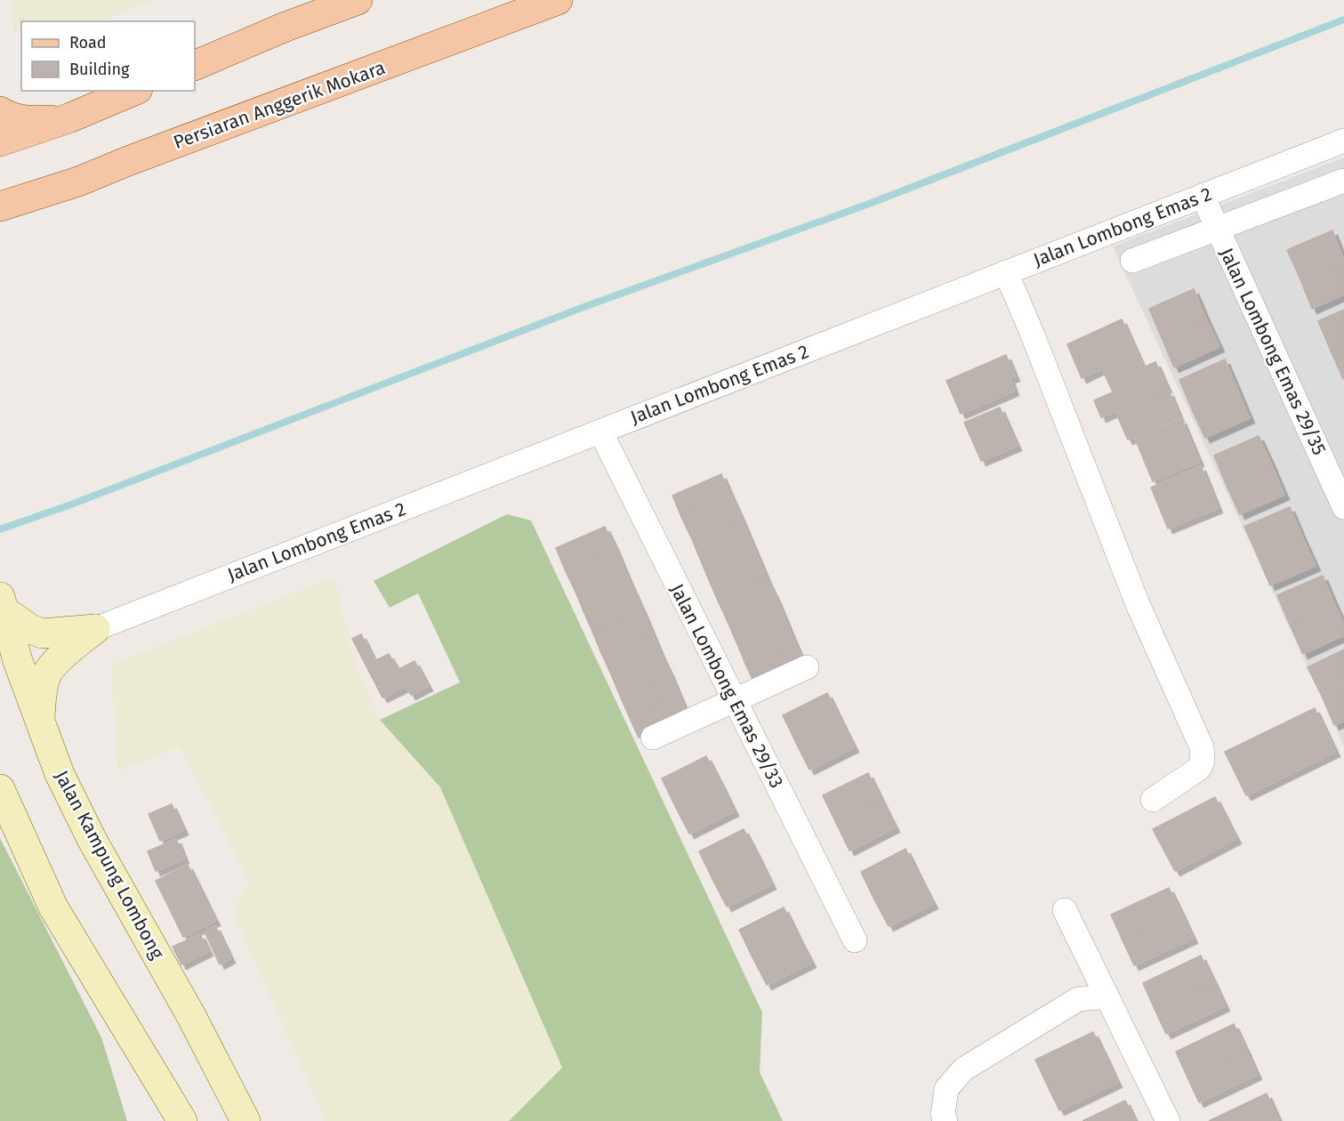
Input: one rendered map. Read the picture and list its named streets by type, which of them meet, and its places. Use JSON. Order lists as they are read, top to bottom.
{
  "streets": {
    "main road": ["Persiaran Anggerik Mokara"],
    "street": [
      "Jalan Lombong Emas 2",
      "Jalan Lombong Emas 29/35",
      "Jalan Lombong Emas 29/33",
      "Jalan Kampung Lombong"
    ]
  },
  "crossings": [
    ["Jalan Lombong Emas 2", "Jalan Lombong Emas 29/35"],
    ["Jalan Lombong Emas 2", "Jalan Lombong Emas 29/33"]
  ],
  "legend": ["Road", "Building"]
}
